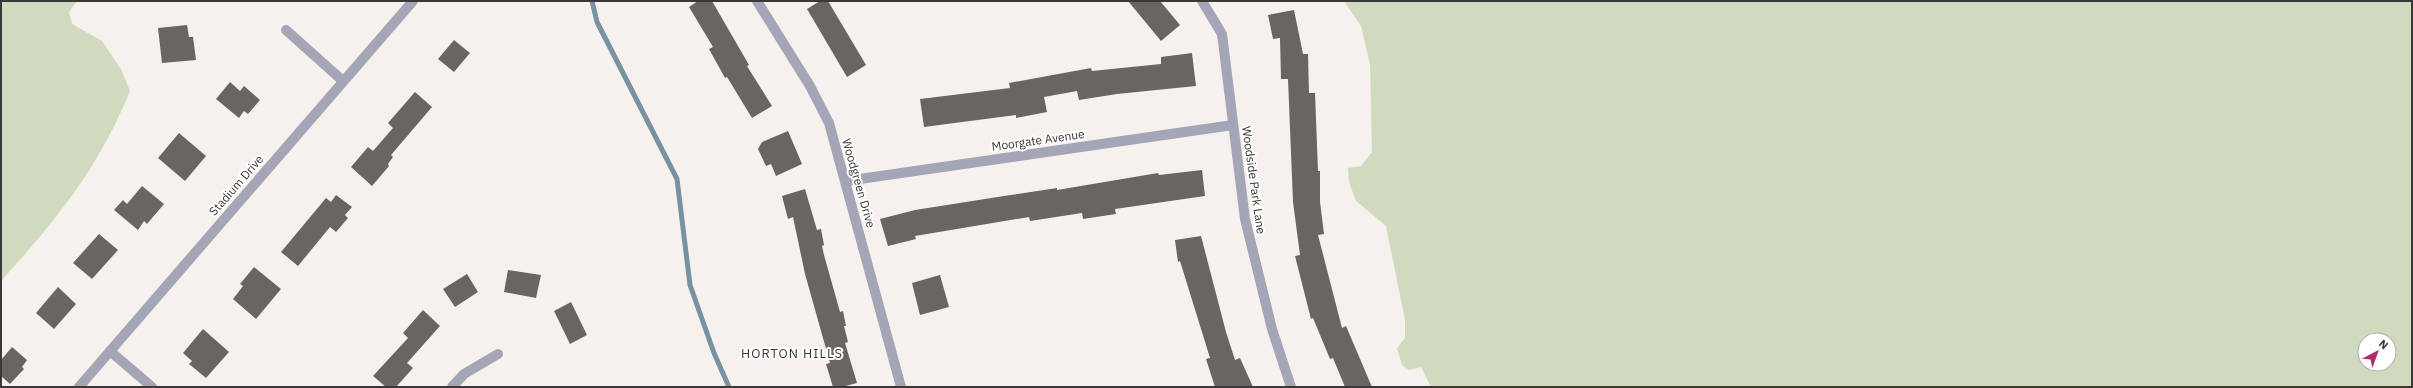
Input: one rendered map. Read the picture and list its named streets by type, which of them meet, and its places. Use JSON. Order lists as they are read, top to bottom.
{
  "streets": {
    "street": [
      "Moorgate Avenue",
      "Woodside Park Lane",
      "Woodgreen Drive",
      "Stadium Drive"
    ]
  },
  "crossings": [
    ["Moorgate Avenue", "Woodside Park Lane"],
    ["Moorgate Avenue", "Woodgreen Drive"]
  ],
  "districts": ["HORTON HILLS"],
  "north": "top right"
}
